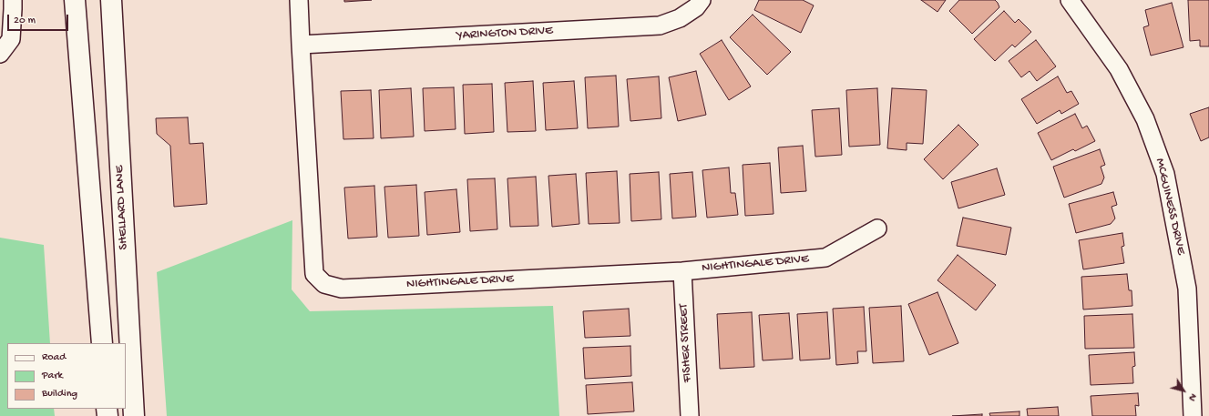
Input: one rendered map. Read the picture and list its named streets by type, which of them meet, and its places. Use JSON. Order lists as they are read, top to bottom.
{
  "streets": {
    "main road": ["SHELLARD LANE"],
    "street": [
      "YARINGTON DRIVE",
      "MCGUINESS DRIVE",
      "NIGHTINGALE DRIVE",
      "FISHER STREET"
    ]
  },
  "crossings": [
    ["YARINGTON DRIVE", "NIGHTINGALE DRIVE"],
    ["NIGHTINGALE DRIVE", "FISHER STREET"]
  ],
  "legend": ["Road", "Park", "Building"],
  "scale_bar": "20 m",
  "north": "bottom right"
}
